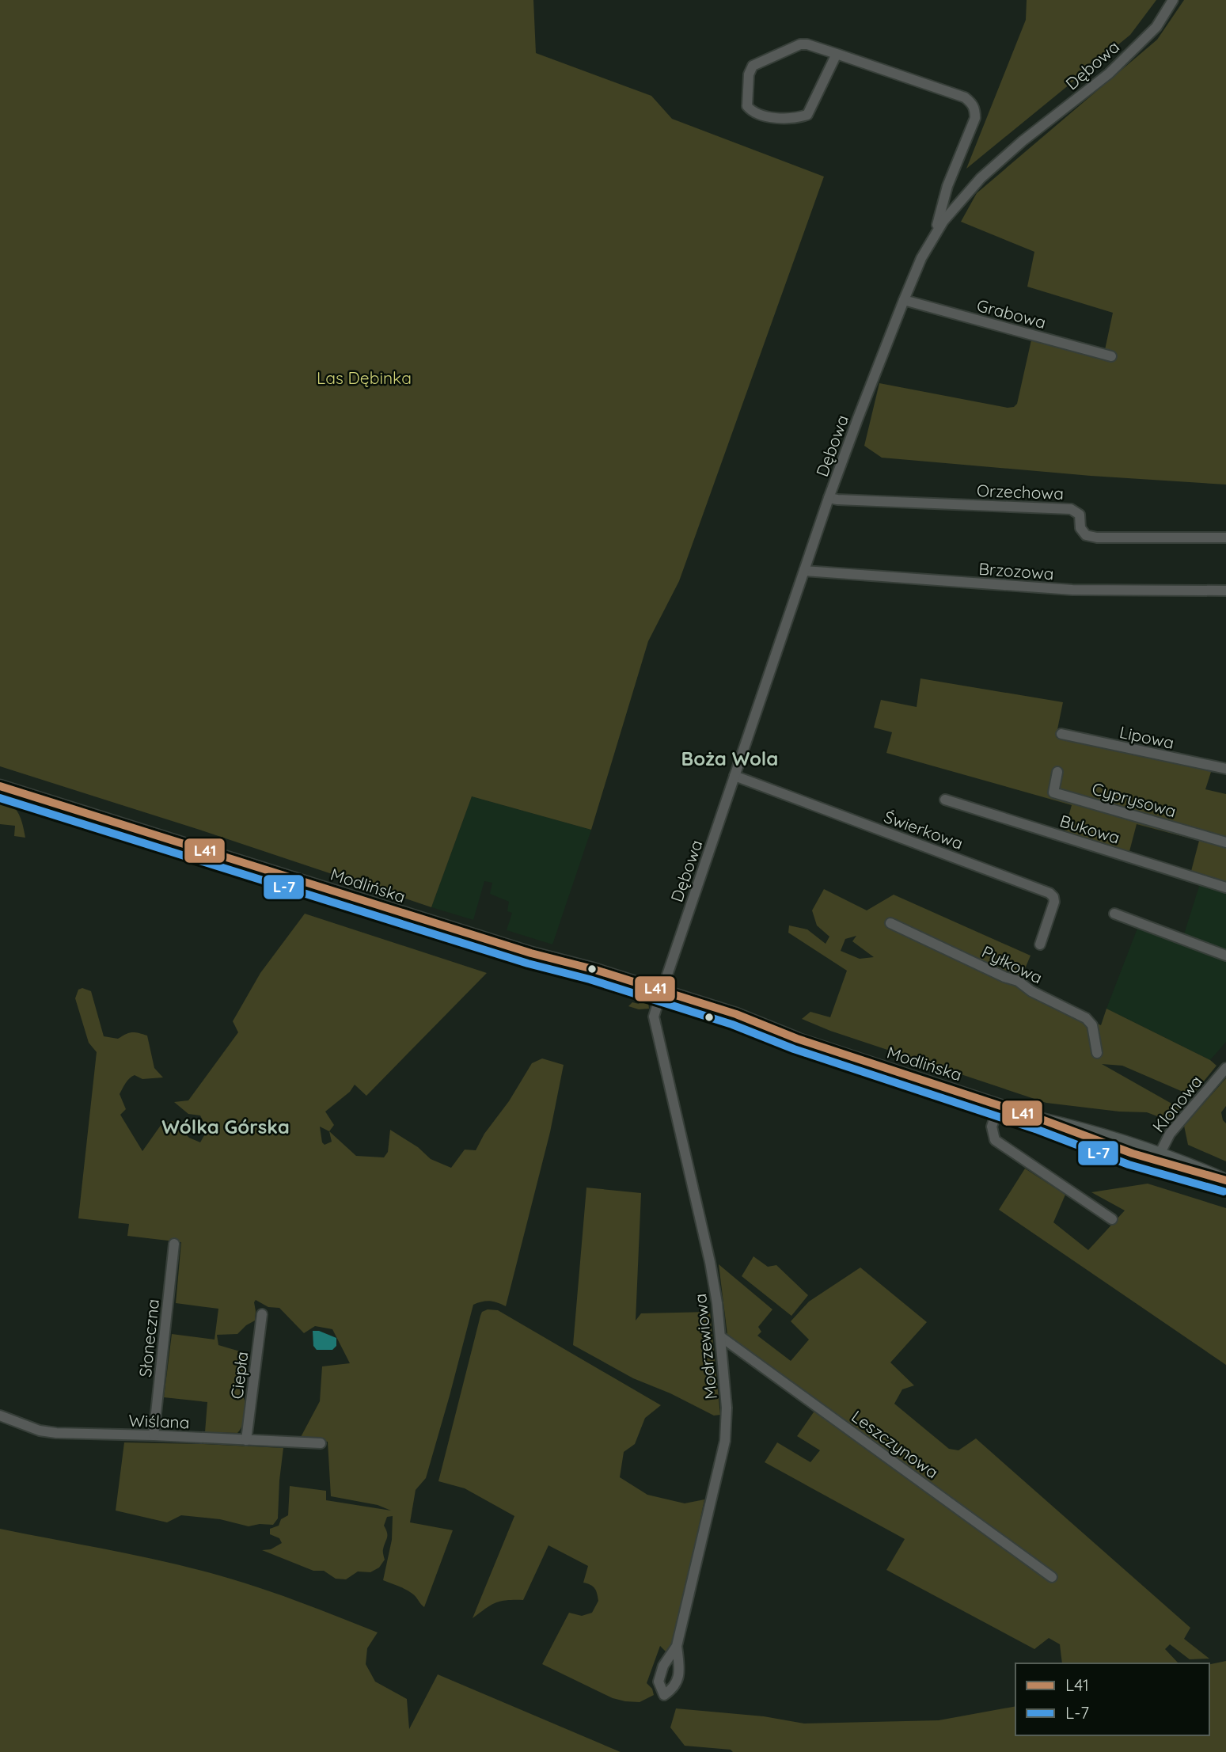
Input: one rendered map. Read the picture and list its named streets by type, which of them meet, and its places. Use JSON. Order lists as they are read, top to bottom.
{
  "streets": {
    "main road": ["Modlińska"],
    "street": [
      "Dębowa",
      "Grabowa",
      "Orzechowa",
      "Brzozowa",
      "Lipowa",
      "Cyprysowa",
      "Bukowa",
      "Świerkowa",
      "Pyłkowa",
      "Klonowa",
      "Słoneczna",
      "Modrzewiowa",
      "Ciepła",
      "Wiślana",
      "Leszczynowa"
    ]
  },
  "crossings": [
    ["Dębowa", "Grabowa"],
    ["Dębowa", "Orzechowa"],
    ["Dębowa", "Brzozowa"],
    ["Dębowa", "Świerkowa"],
    ["Dębowa", "Modlińska"],
    ["Dębowa", "Modrzewiowa"],
    ["Modlińska", "Klonowa"],
    ["Modlińska", "Modrzewiowa"],
    ["Słoneczna", "Wiślana"],
    ["Modrzewiowa", "Leszczynowa"],
    ["Ciepła", "Wiślana"]
  ],
  "districts": ["Boża Wola", "Wólka Górska"],
  "parks": ["Las Dębinka"],
  "lines": ["transit line L41", "transit line L-7"],
  "legend": ["L41", "L-7"]
}
